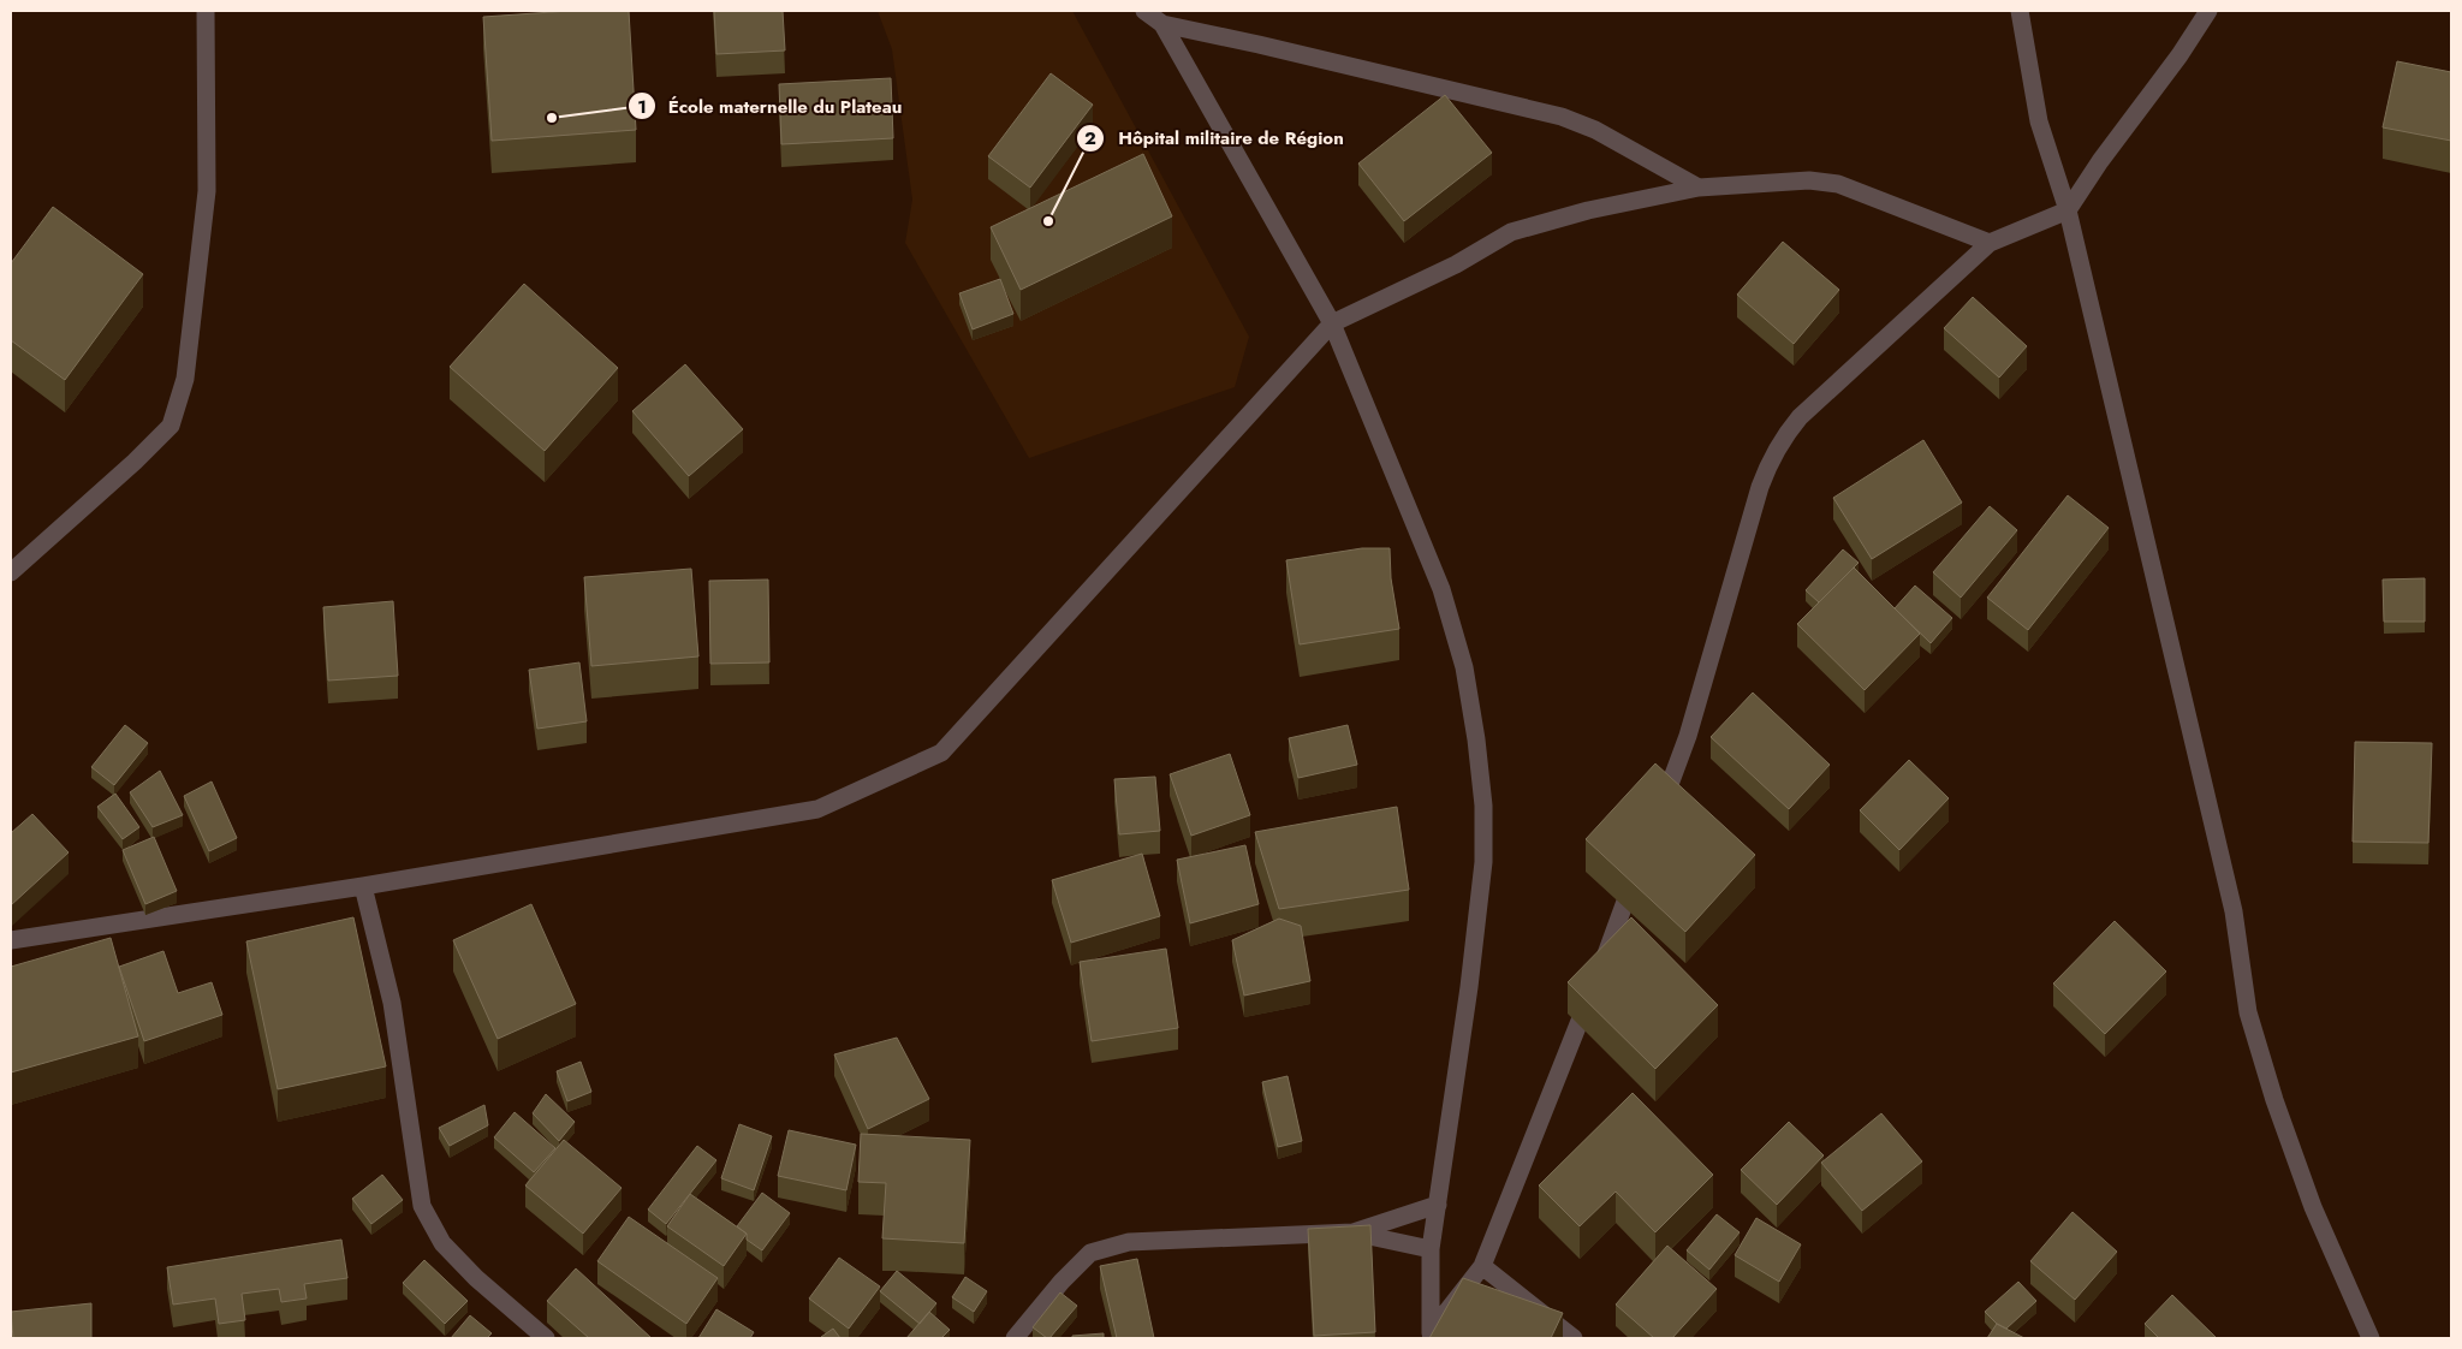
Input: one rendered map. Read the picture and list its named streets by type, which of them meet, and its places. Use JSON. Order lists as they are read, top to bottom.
{
  "places": ["École maternelle du Plateau", "Hôpital militaire de Région"]
}
